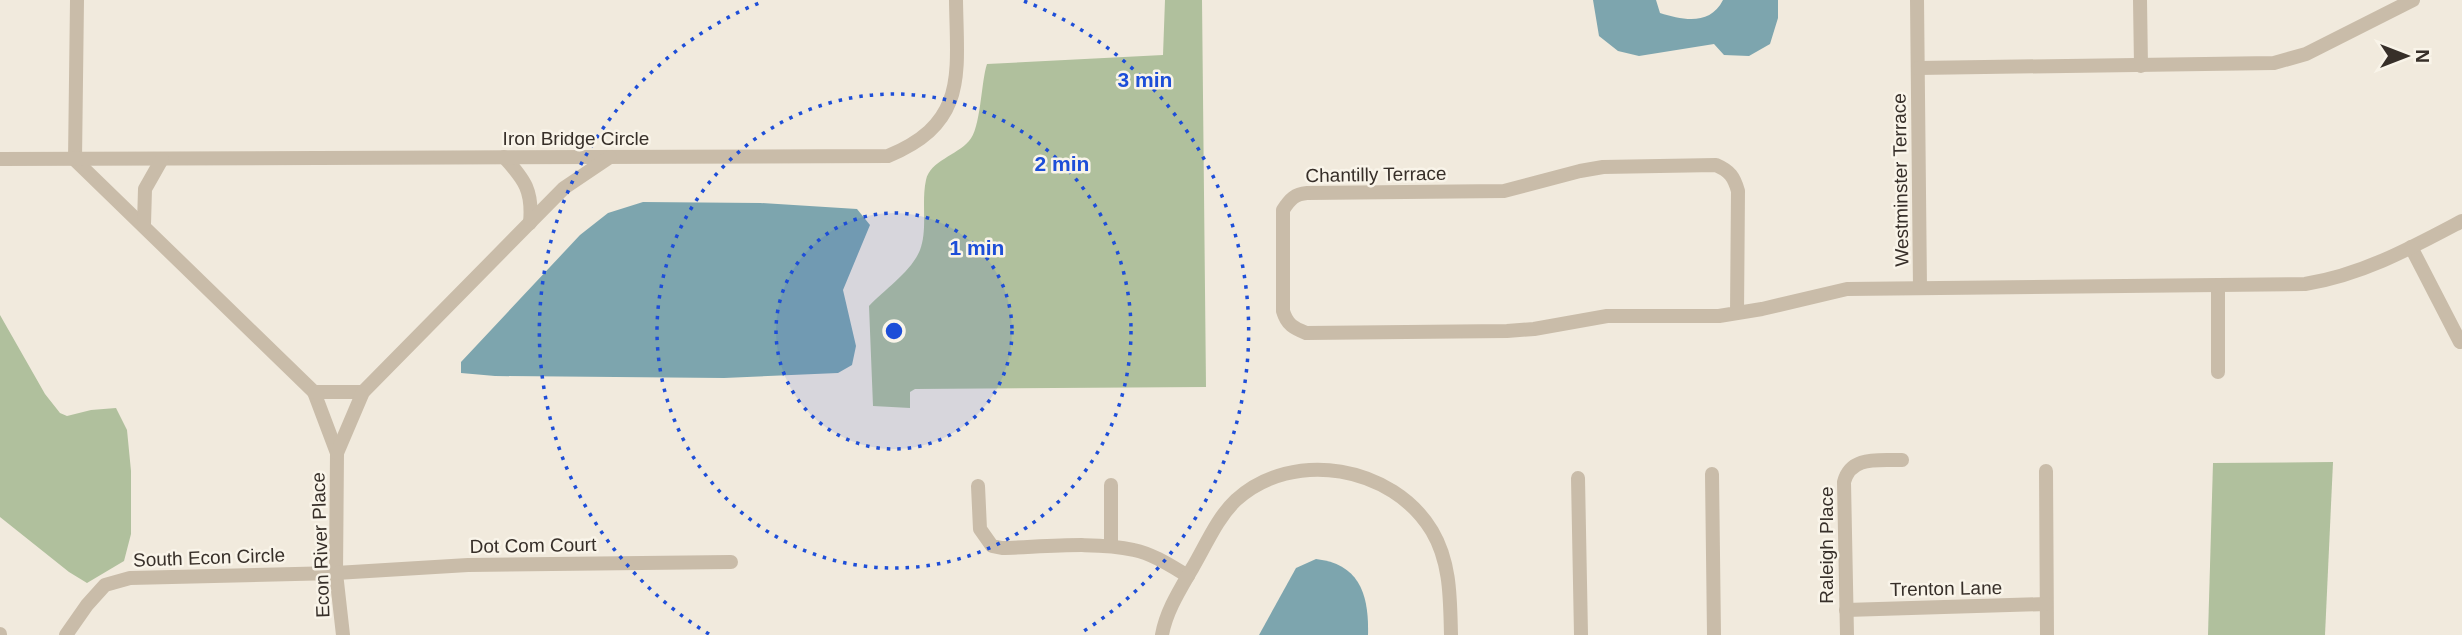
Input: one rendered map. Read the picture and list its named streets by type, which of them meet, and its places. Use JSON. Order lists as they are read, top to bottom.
{
  "streets": {
    "street": [
      "Iron Bridge Circle",
      "Chantilly Terrace",
      "Westminster Terrace",
      "Econ River Place",
      "Dot Com Court",
      "Raleigh Place",
      "South Econ Circle",
      "Trenton Lane"
    ]
  },
  "crossings": [
    ["Chantilly Terrace", "Westminster Terrace"],
    ["Econ River Place", "Dot Com Court"],
    ["Econ River Place", "South Econ Circle"],
    ["Dot Com Court", "South Econ Circle"],
    ["Raleigh Place", "Trenton Lane"]
  ],
  "north": "right",
  "rings": ["3 min", "2 min", "1 min"]
}
